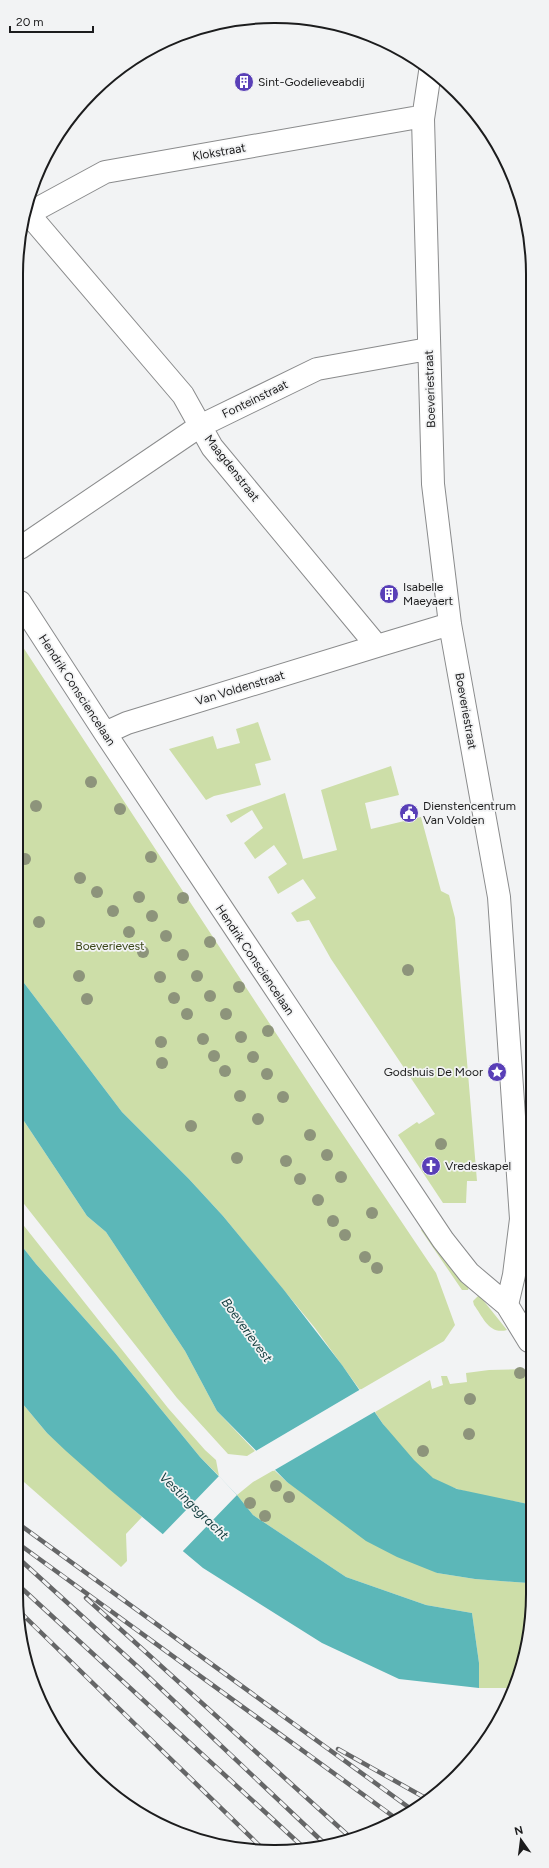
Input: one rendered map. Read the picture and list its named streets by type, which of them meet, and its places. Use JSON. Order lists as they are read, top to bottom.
{
  "streets": {
    "street": [
      "Klokstraat",
      "Boeveriestraat",
      "Fonteinstraat",
      "Maagdenstraat",
      "Van Voldenstraat",
      "Hendrik Consciencelaan"
    ]
  },
  "crossings": [
    ["Klokstraat", "Boeveriestraat"],
    ["Boeveriestraat", "Fonteinstraat"],
    ["Boeveriestraat", "Hendrik Consciencelaan"],
    ["Fonteinstraat", "Maagdenstraat"],
    ["Maagdenstraat", "Van Voldenstraat"],
    ["Van Voldenstraat", "Hendrik Consciencelaan"]
  ],
  "water": ["Boeverievest", "Vestingsgracht"],
  "parks": ["Boeverievest"],
  "places": {
    "building": ["Sint-Godelieveabdij", "Isabelle Maeyaert"],
    "public building": ["Dienstencentrum Van Volden"],
    "place": ["Godshuis De Moor"],
    "church": ["Vredeskapel"]
  },
  "scale_bar": "20 m",
  "north": "top"
}
